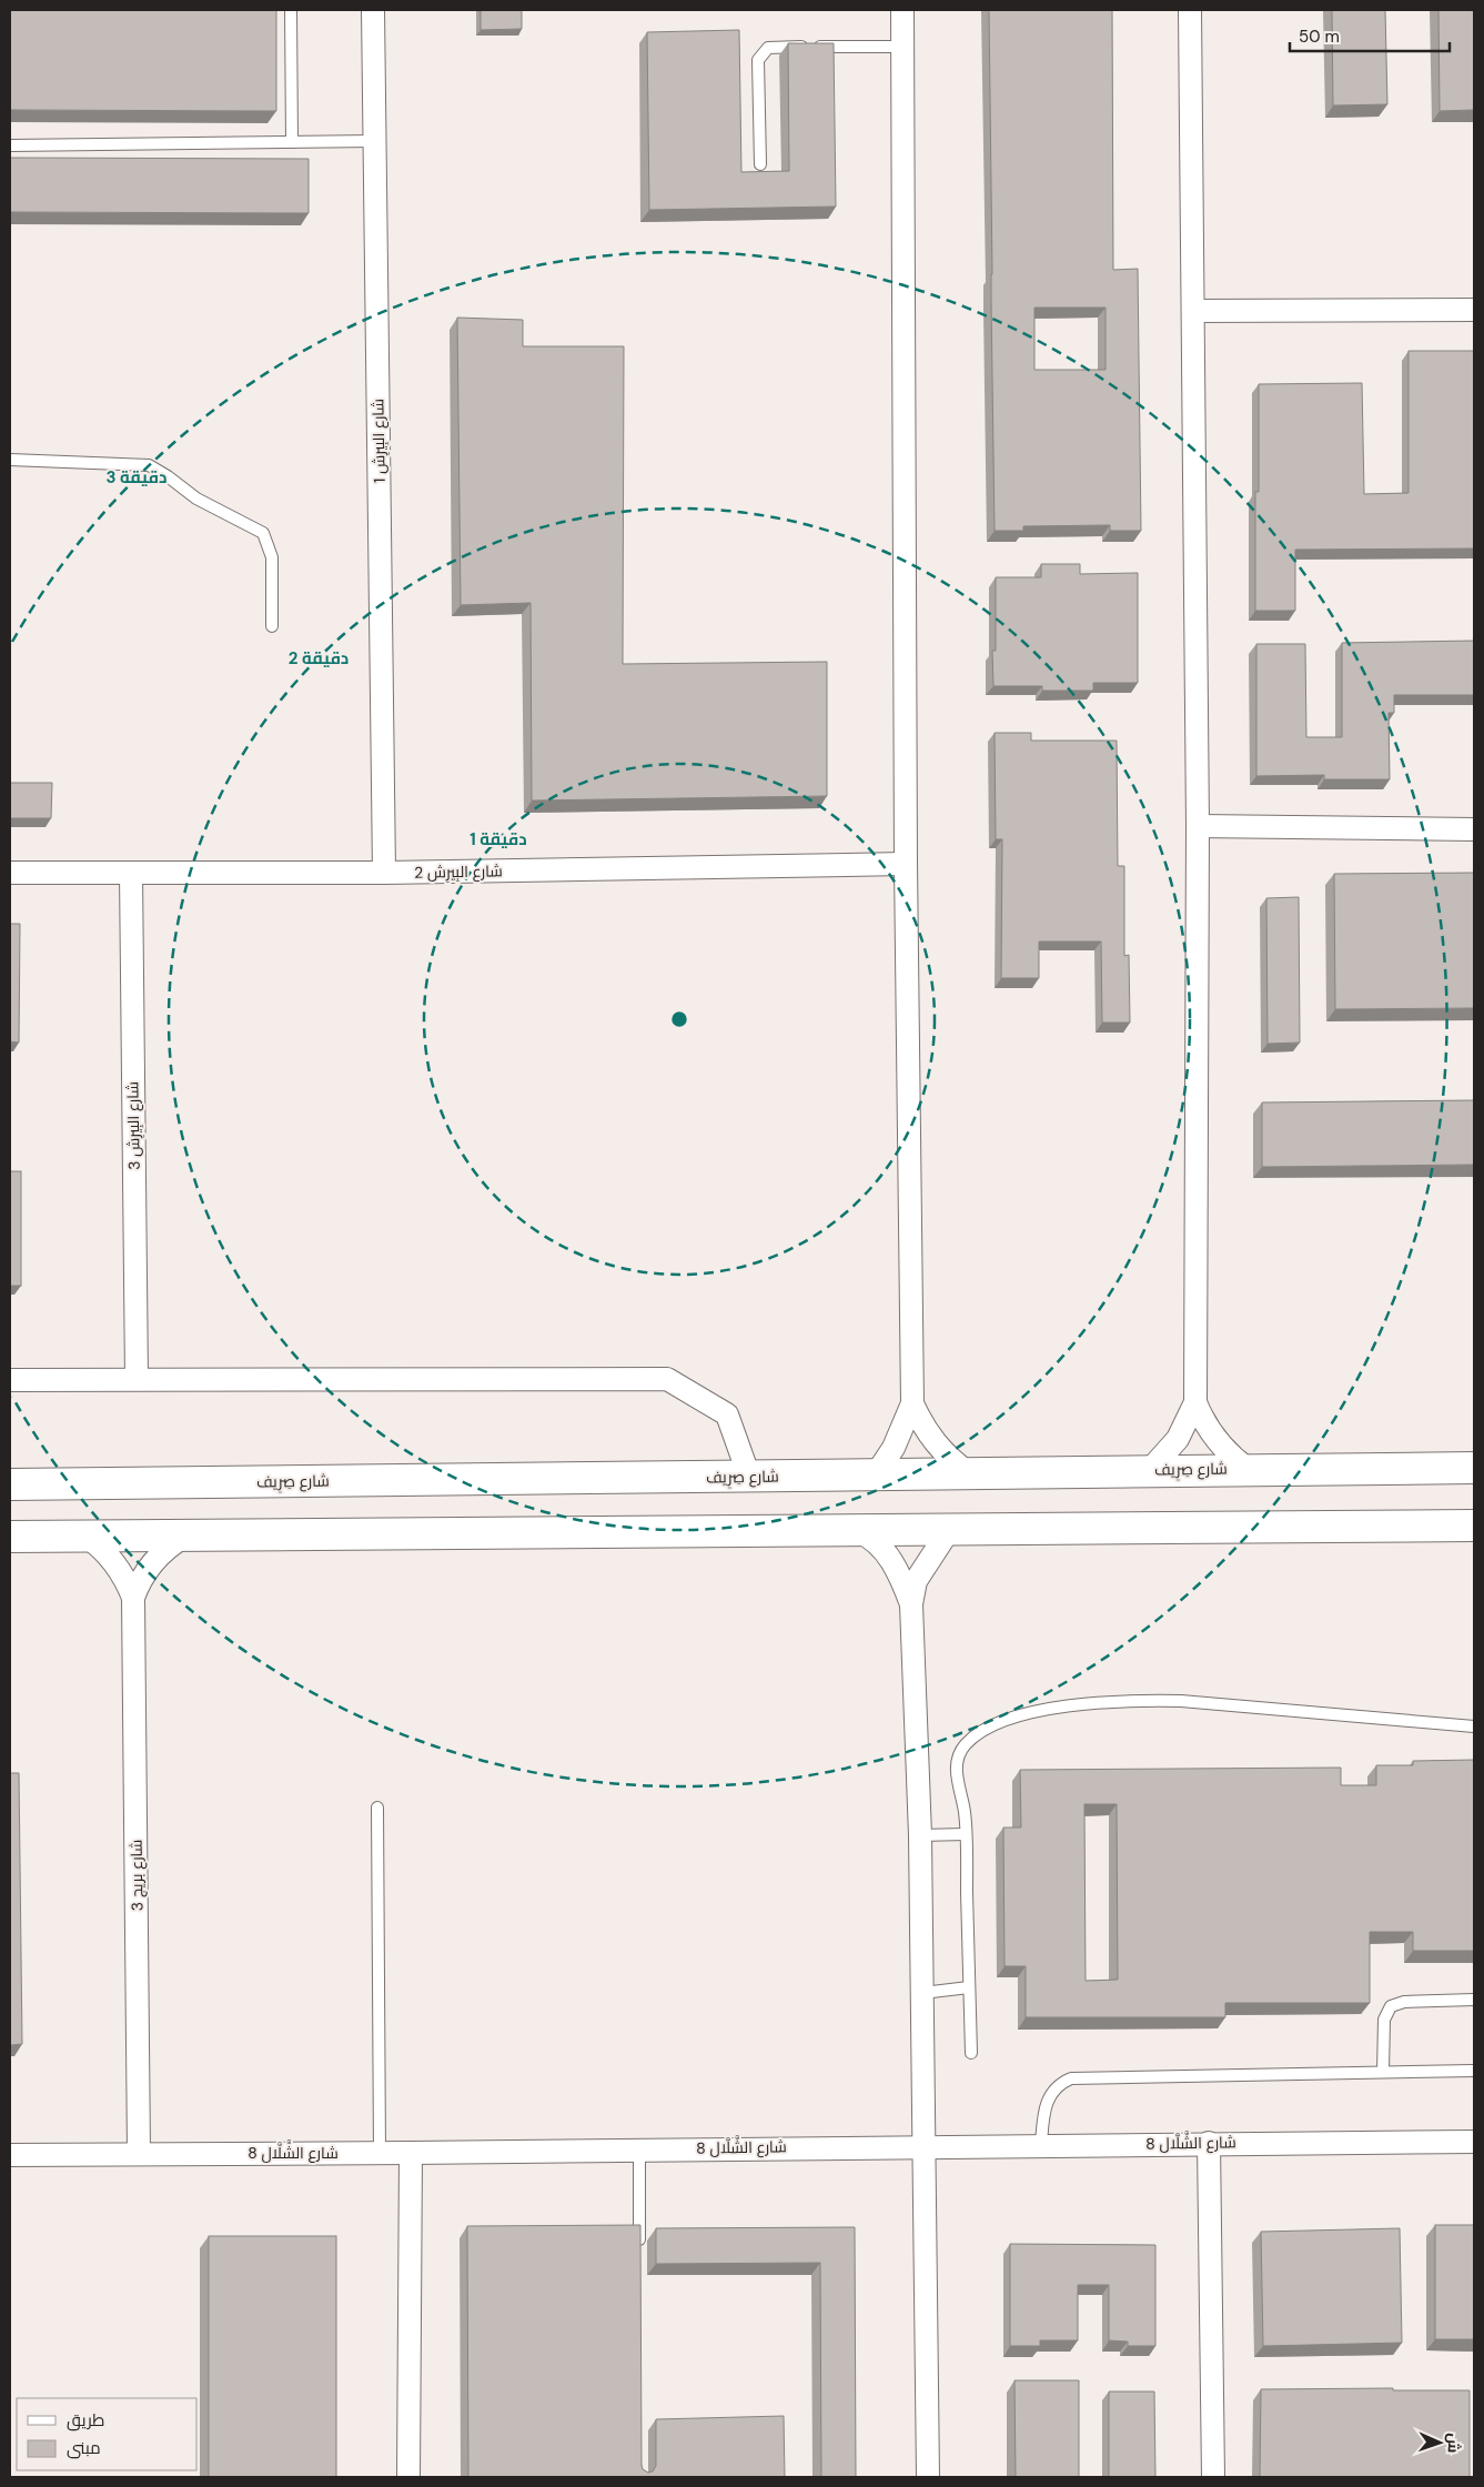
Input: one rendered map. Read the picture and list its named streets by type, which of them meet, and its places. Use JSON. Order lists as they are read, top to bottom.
{
  "streets": {
    "main road": ["شارع صِرِيف"],
    "street": [
      "شارع البِيرِش 1",
      "شارع البِيرِش 2",
      "شارع البِيرِش 3",
      "شارع بريج 3",
      "شارع الشَّلَّال 8"
    ]
  },
  "crossings": [
    ["شارع البِيرِش 1", "شارع البِيرِش 2"],
    ["شارع البِيرِش 2", "شارع البِيرِش 3"],
    ["شارع بريج 3", "شارع الشَّلَّال 8"]
  ],
  "legend": ["طريق", "مبنى"],
  "scale_bar": "50 m",
  "north": "right",
  "rings": ["3 دقيقة", "2 دقيقة", "1 دقيقة"]
}
